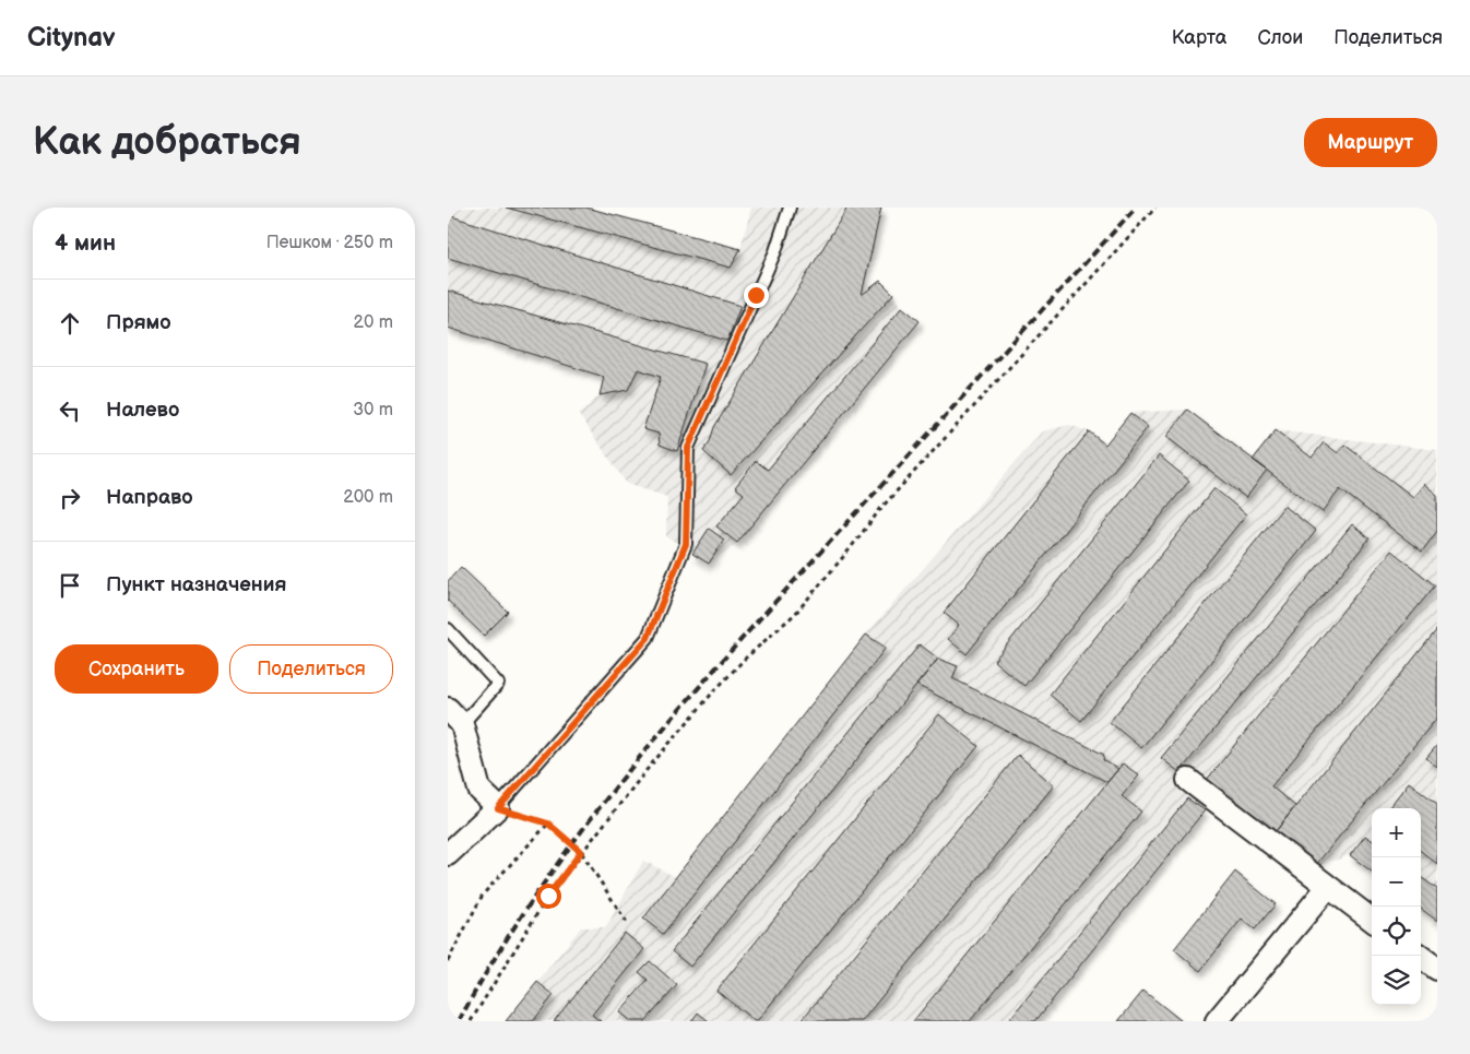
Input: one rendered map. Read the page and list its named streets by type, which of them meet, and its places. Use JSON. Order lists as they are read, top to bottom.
{
  "page": {
    "header": "Citynav",
    "nav": ["Карта", "Слои", "Поделиться"],
    "buttons": [
      "Маршрут",
      ["Сохранить", "Поделиться"]
    ],
    "title": "Как добраться",
    "heading": ["4 мин", "Пешком · 250 m"],
    "list": [
      ["Прямо", "20 m"],
      ["Налево", "30 m"],
      ["Направо", "200 m"],
      "Пункт назначения"
    ],
    "map_buttons": ["+", "−"]
  }
}
